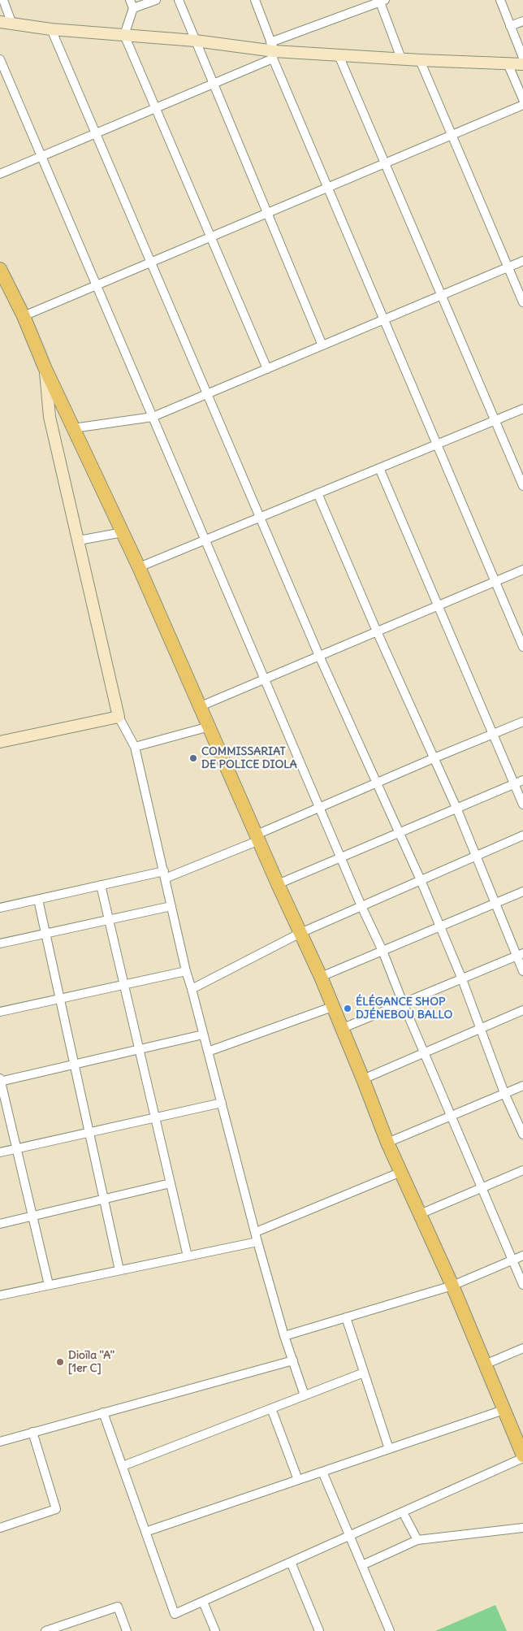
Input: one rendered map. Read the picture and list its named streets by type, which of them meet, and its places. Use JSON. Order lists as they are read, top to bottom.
{
  "places": ["COMMISSARIAT DE POLICE DIOLA", "ÉLÉGANCE SHOP DJÉNEBOU BALLO", "Dioïla ''A'' [1er C]"]
}
